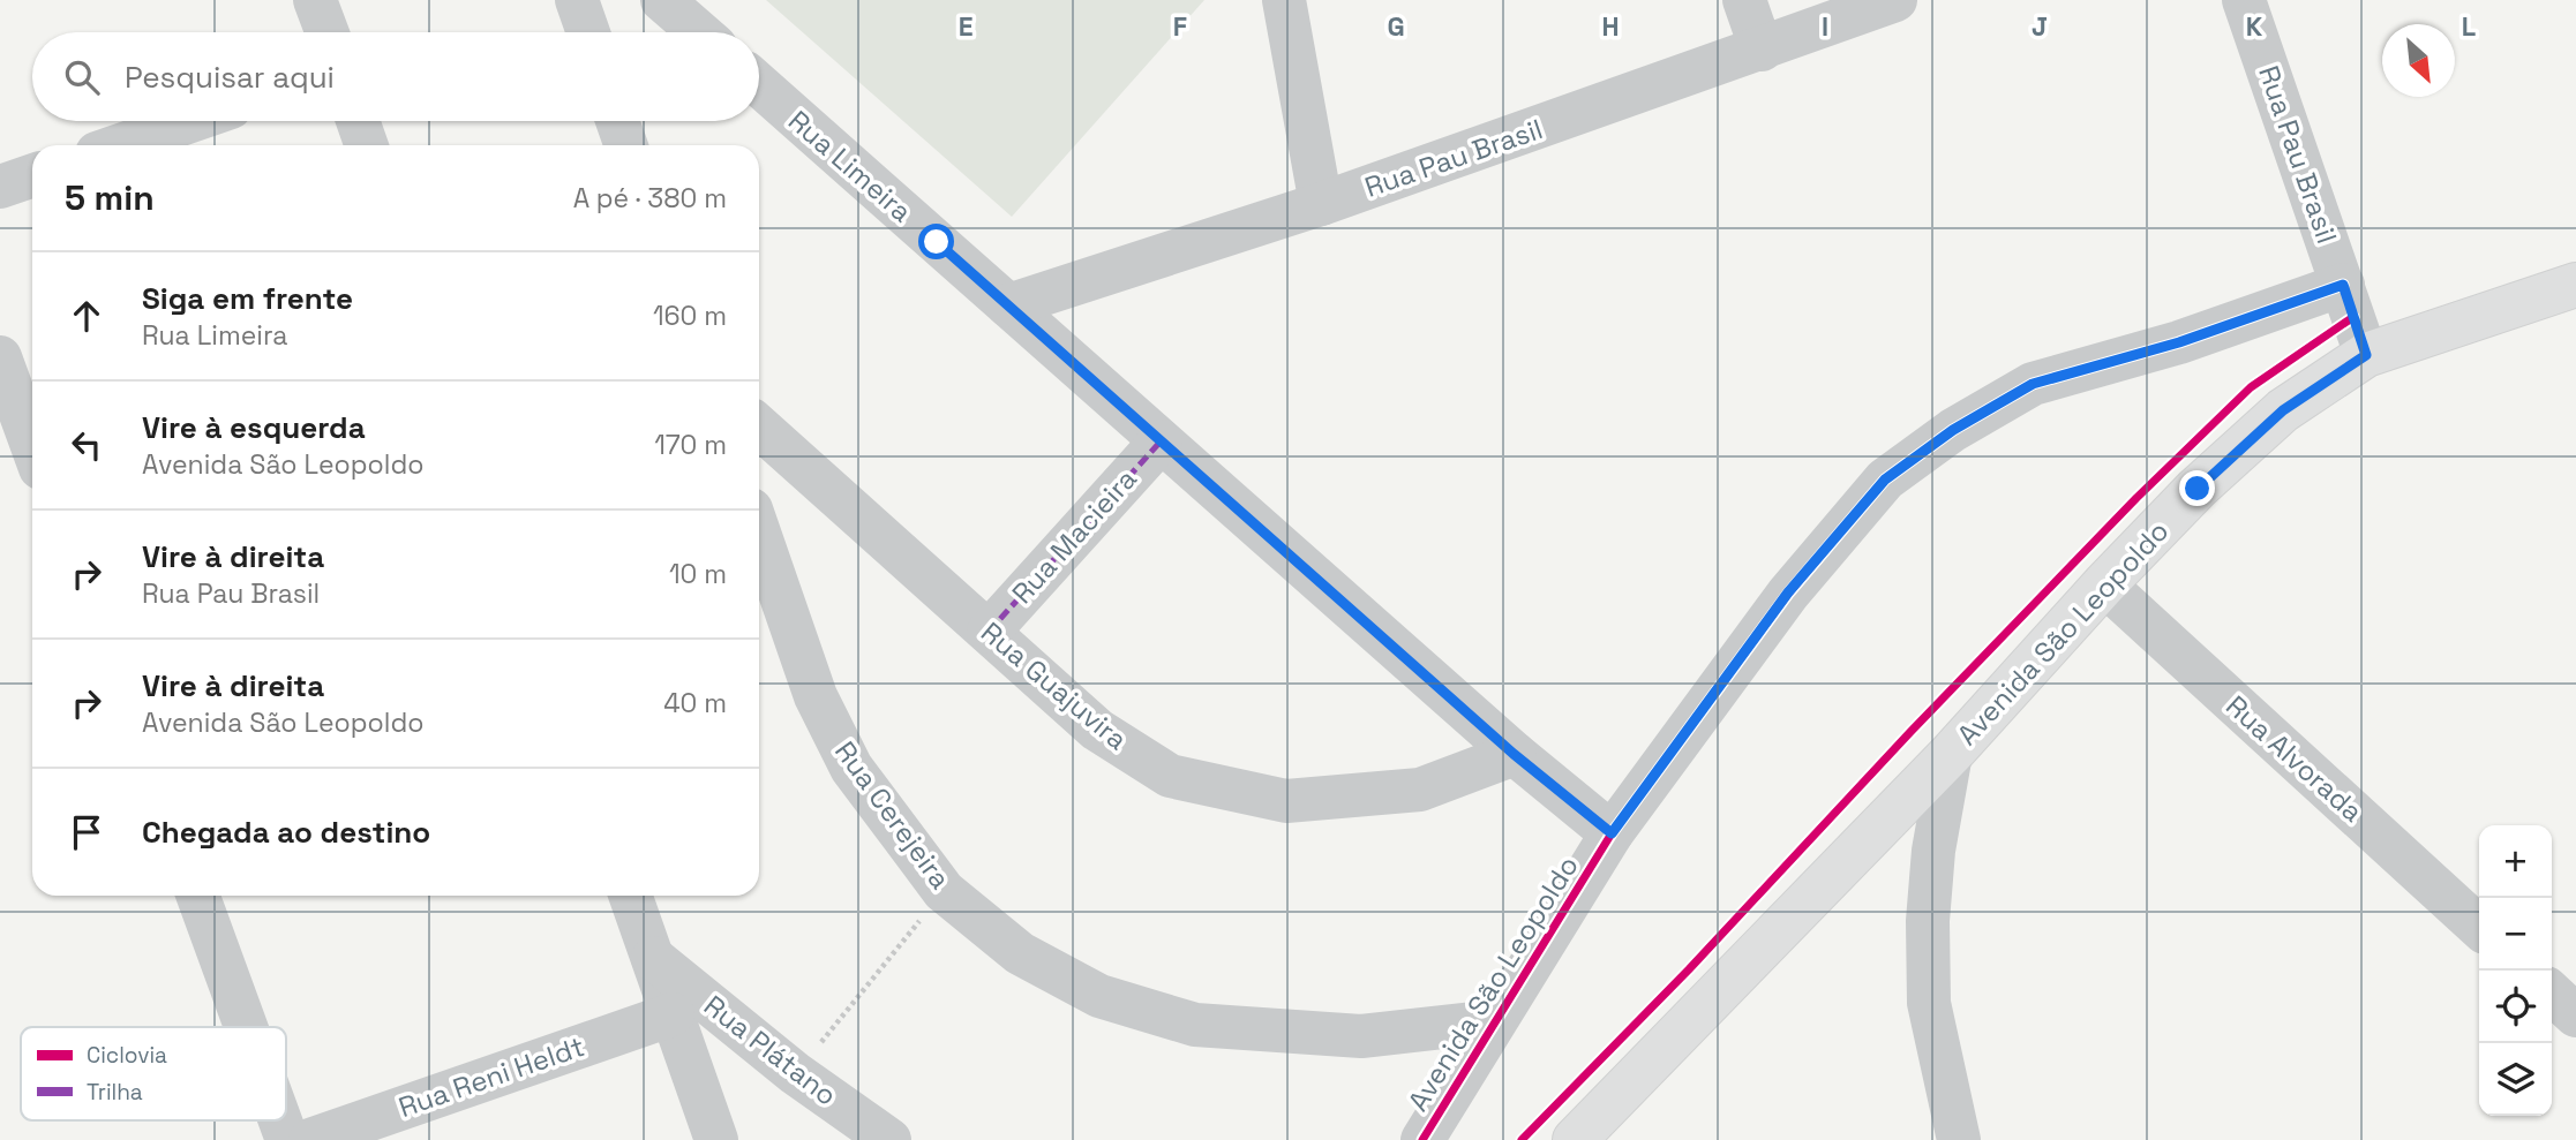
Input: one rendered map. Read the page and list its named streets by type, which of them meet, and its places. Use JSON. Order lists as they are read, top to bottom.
{
  "streets": {
    "main road": ["Avenida São Leopoldo"],
    "street": [
      "Rua Pau Brasil",
      "Rua Limeira",
      "Rua Macieira",
      "Rua Guajuvira",
      "Rua Alvorada",
      "Rua Cerejeira",
      "Rua Plátano",
      "Rua Reni Heldt"
    ]
  },
  "crossings": [
    ["Rua Pau Brasil", "Rua Limeira"],
    ["Rua Pau Brasil", "Avenida São Leopoldo"],
    ["Rua Limeira", "Rua Macieira"],
    ["Rua Limeira", "Avenida São Leopoldo"],
    ["Rua Limeira", "Rua Guajuvira"],
    ["Rua Macieira", "Rua Guajuvira"],
    ["Avenida São Leopoldo", "Rua Alvorada"],
    ["Avenida São Leopoldo", "Rua Cerejeira"]
  ],
  "legend": ["Ciclovia", "Trilha"],
  "north": "bottom right",
  "page": {
    "search": "Pesquisar aqui",
    "heading": ["5 min", "A pé · 380 m"],
    "list": [
      ["Siga em frente", "Rua Limeira", "160 m"],
      ["Vire à esquerda", "Avenida São Leopoldo", "170 m"],
      ["Vire à direita", "Rua Pau Brasil", "10 m"],
      ["Vire à direita", "Avenida São Leopoldo", "40 m"],
      "Chegada ao destino"
    ],
    "map_buttons": ["+", "−"]
  },
  "grid": {
    "columns": [
      "E",
      "F",
      "G",
      "H",
      "I",
      "J",
      "K",
      "L"
    ]
  }
}
